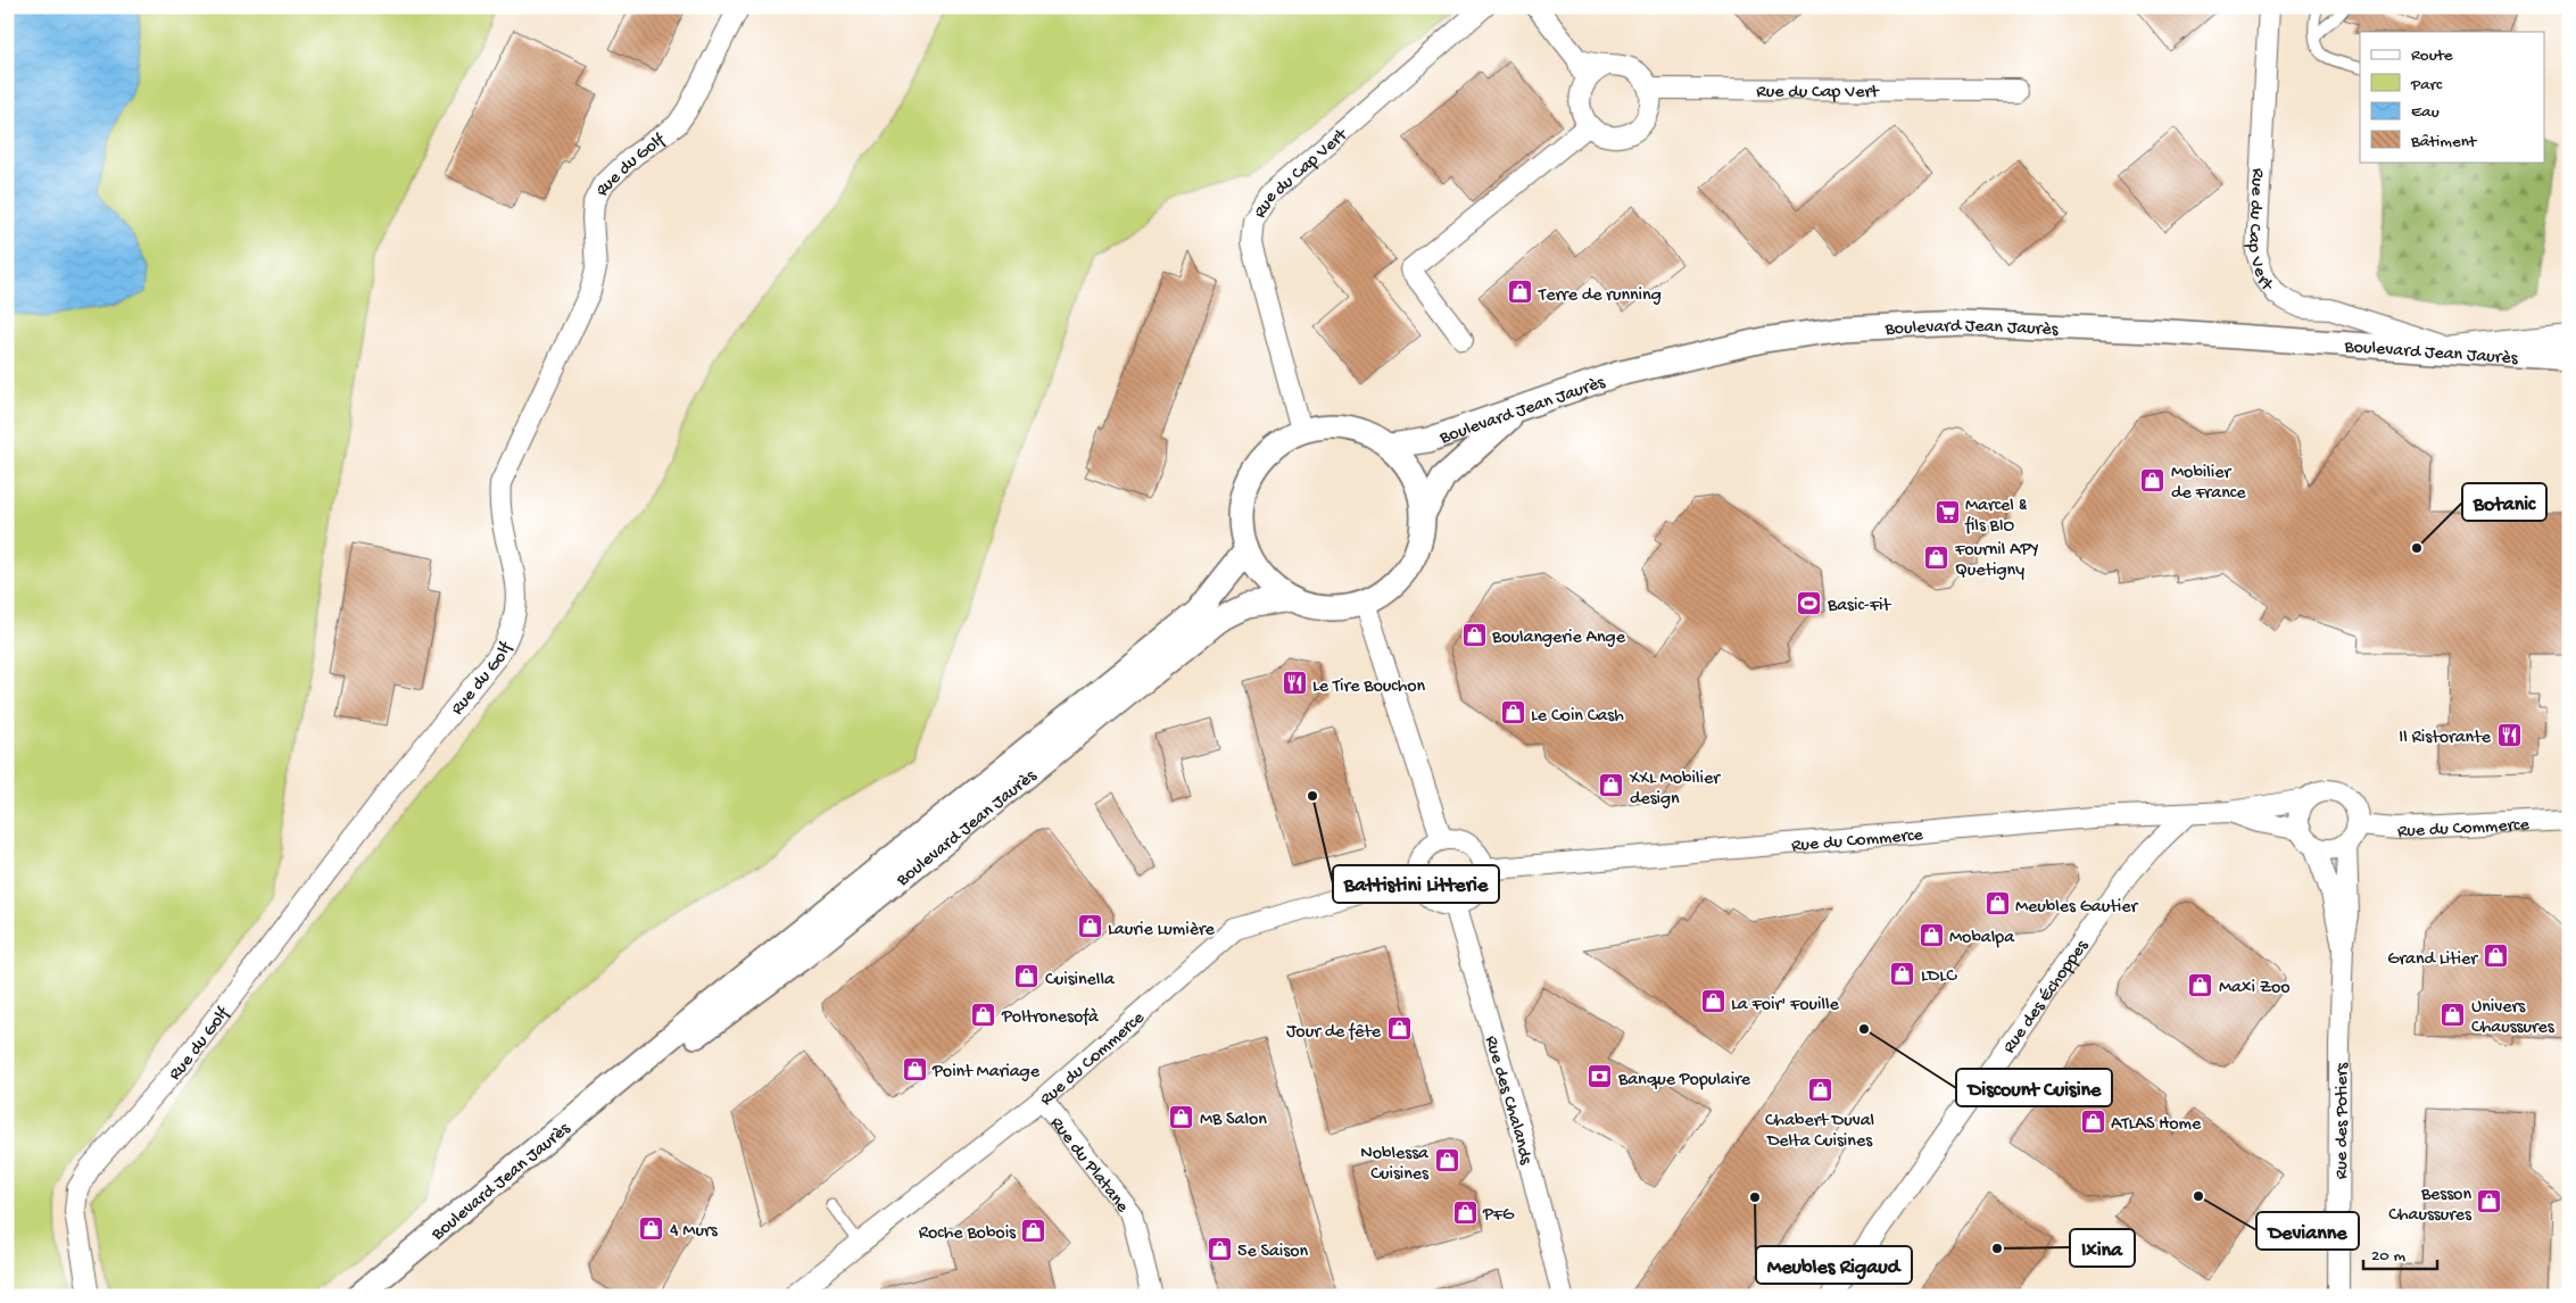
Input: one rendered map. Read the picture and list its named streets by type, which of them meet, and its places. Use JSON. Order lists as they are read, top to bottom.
{
  "streets": {
    "street": [
      "Rue du Cap Vert",
      "Rue du Golf",
      "Boulevard Jean Jaurès",
      "Rue du Commerce",
      "Rue des Échoppes",
      "Rue des Chalands",
      "Rue des Potiers",
      "Rue du Platane"
    ]
  },
  "crossings": [
    ["Rue du Cap Vert", "Boulevard Jean Jaurès"],
    ["Rue du Commerce", "Rue des Échoppes"],
    ["Rue du Commerce", "Rue des Chalands"],
    ["Rue du Commerce", "Rue des Potiers"],
    ["Rue du Commerce", "Rue du Platane"]
  ],
  "places": {
    "shop": [
      "Terre de running",
      "Mobilier de France",
      "Fournil APY Quetigny",
      "Boulangerie Ange",
      "Le Coin Cash",
      "XXL Mobilier design",
      "Meubles Gautier",
      "Laurie Lumière",
      "Mobalpa",
      "Grand Litier",
      "LDLC",
      "Cuisinella",
      "Maxi Zoo",
      "La Foir' Fouille",
      "Poltronesofà",
      "Univers Chaussures",
      "Jour de fête",
      "Point Mariage",
      "Chabert Duval Delta Cuisines",
      "MB Salon",
      "ATLAS Home",
      "Noblessa Cuisines",
      "Besson Chaussures",
      "PFG",
      "4 Murs",
      "Roche Bobois",
      "5e Saison"
    ],
    "supermarket": ["Marcel & fils BIO"],
    "other": [
      "Botanic",
      "Battistini Litterie",
      "Discount Cuisine",
      "Devianne",
      "Meubles Rigaud",
      "Ixina"
    ],
    "sports": ["Basic-Fit"],
    "restaurant": ["Le Tire Bouchon", "Il Ristorante"],
    "bank": ["Banque Populaire"]
  },
  "legend": [
    "Route",
    "Parc",
    "Eau",
    "Bâtiment"
  ],
  "scale_bar": "20 m"
}
